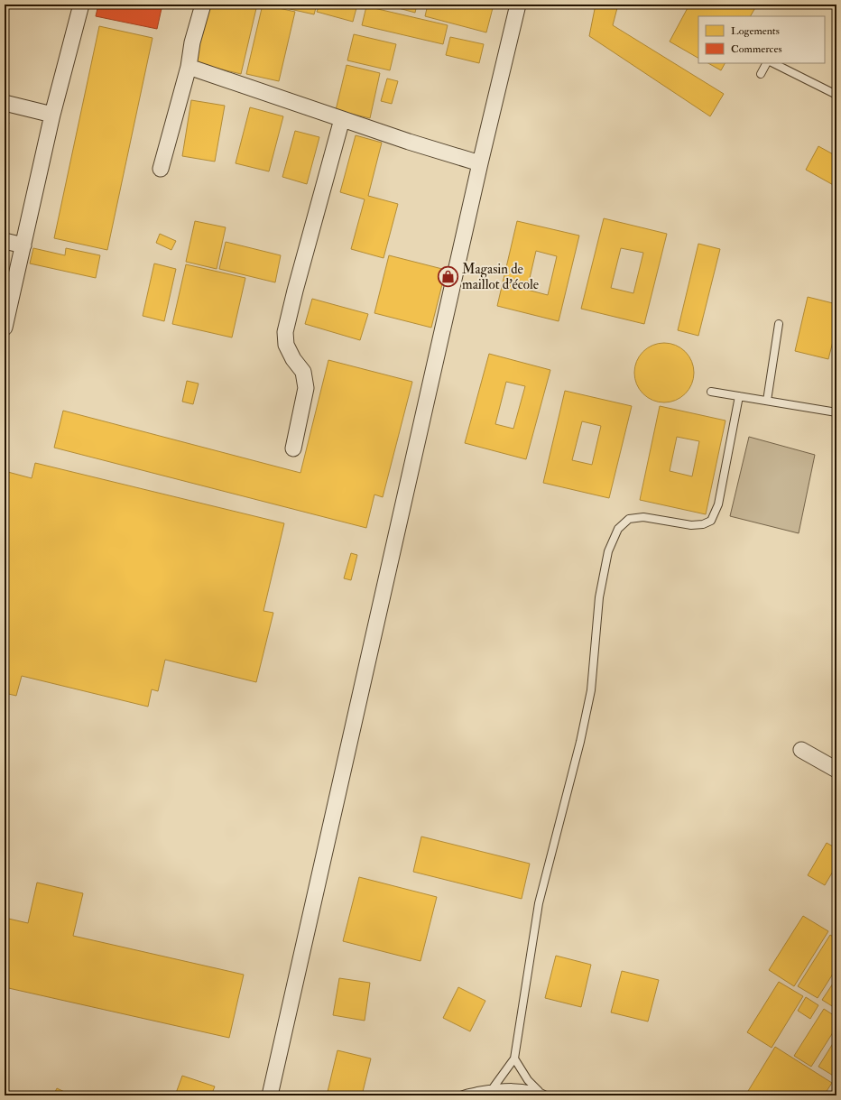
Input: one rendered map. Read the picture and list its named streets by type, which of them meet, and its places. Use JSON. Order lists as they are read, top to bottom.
{
  "places": {
    "shop": ["Magasin de maillot d'école"]
  },
  "legend": ["Logements", "Commerces"]
}
